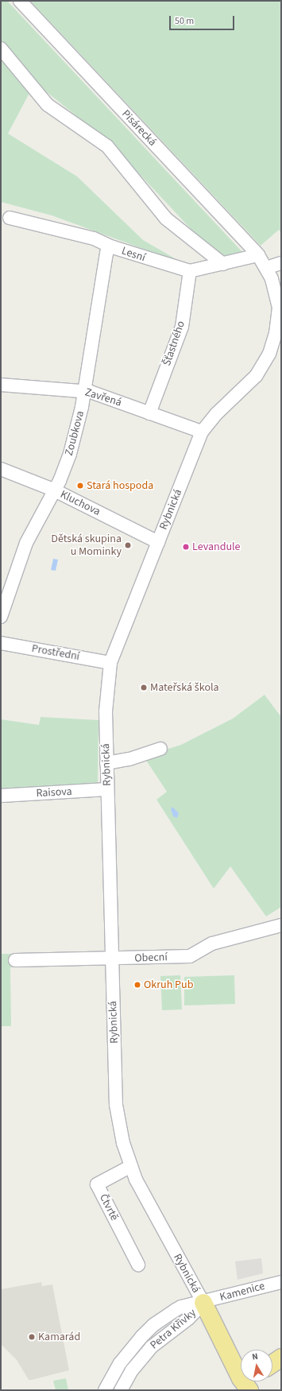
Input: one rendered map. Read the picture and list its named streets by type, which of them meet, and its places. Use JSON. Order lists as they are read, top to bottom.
{
  "streets": {
    "street": [
      "Pisárecká",
      "Lesní",
      "Šťastného",
      "Zavřená",
      "Zoubkova",
      "Kluchova",
      "Rybnická",
      "Prostřední",
      "Raisova",
      "Obecní",
      "Čtvrtě",
      "Kamenice",
      "Petra Křivky"
    ]
  },
  "crossings": [
    ["Pisárecká", "Lesní"],
    ["Pisárecká", "Rybnická"],
    ["Lesní", "Šťastného"],
    ["Lesní", "Zoubkova"],
    ["Lesní", "Rybnická"],
    ["Šťastného", "Zavřená"],
    ["Zavřená", "Zoubkova"],
    ["Zavřená", "Rybnická"],
    ["Zoubkova", "Kluchova"],
    ["Kluchova", "Rybnická"],
    ["Rybnická", "Prostřední"],
    ["Rybnická", "Raisova"],
    ["Rybnická", "Obecní"],
    ["Rybnická", "Čtvrtě"],
    ["Rybnická", "Kamenice"],
    ["Rybnická", "Petra Křivky"],
    ["Kamenice", "Petra Křivky"]
  ],
  "places": [
    "Stará hospoda",
    "Dětská skupina u Mominky",
    "Levandule",
    "Mateřská škola",
    "Okruh Pub",
    "Kamarád"
  ],
  "scale_bar": "50 m",
  "north": "top"
}
